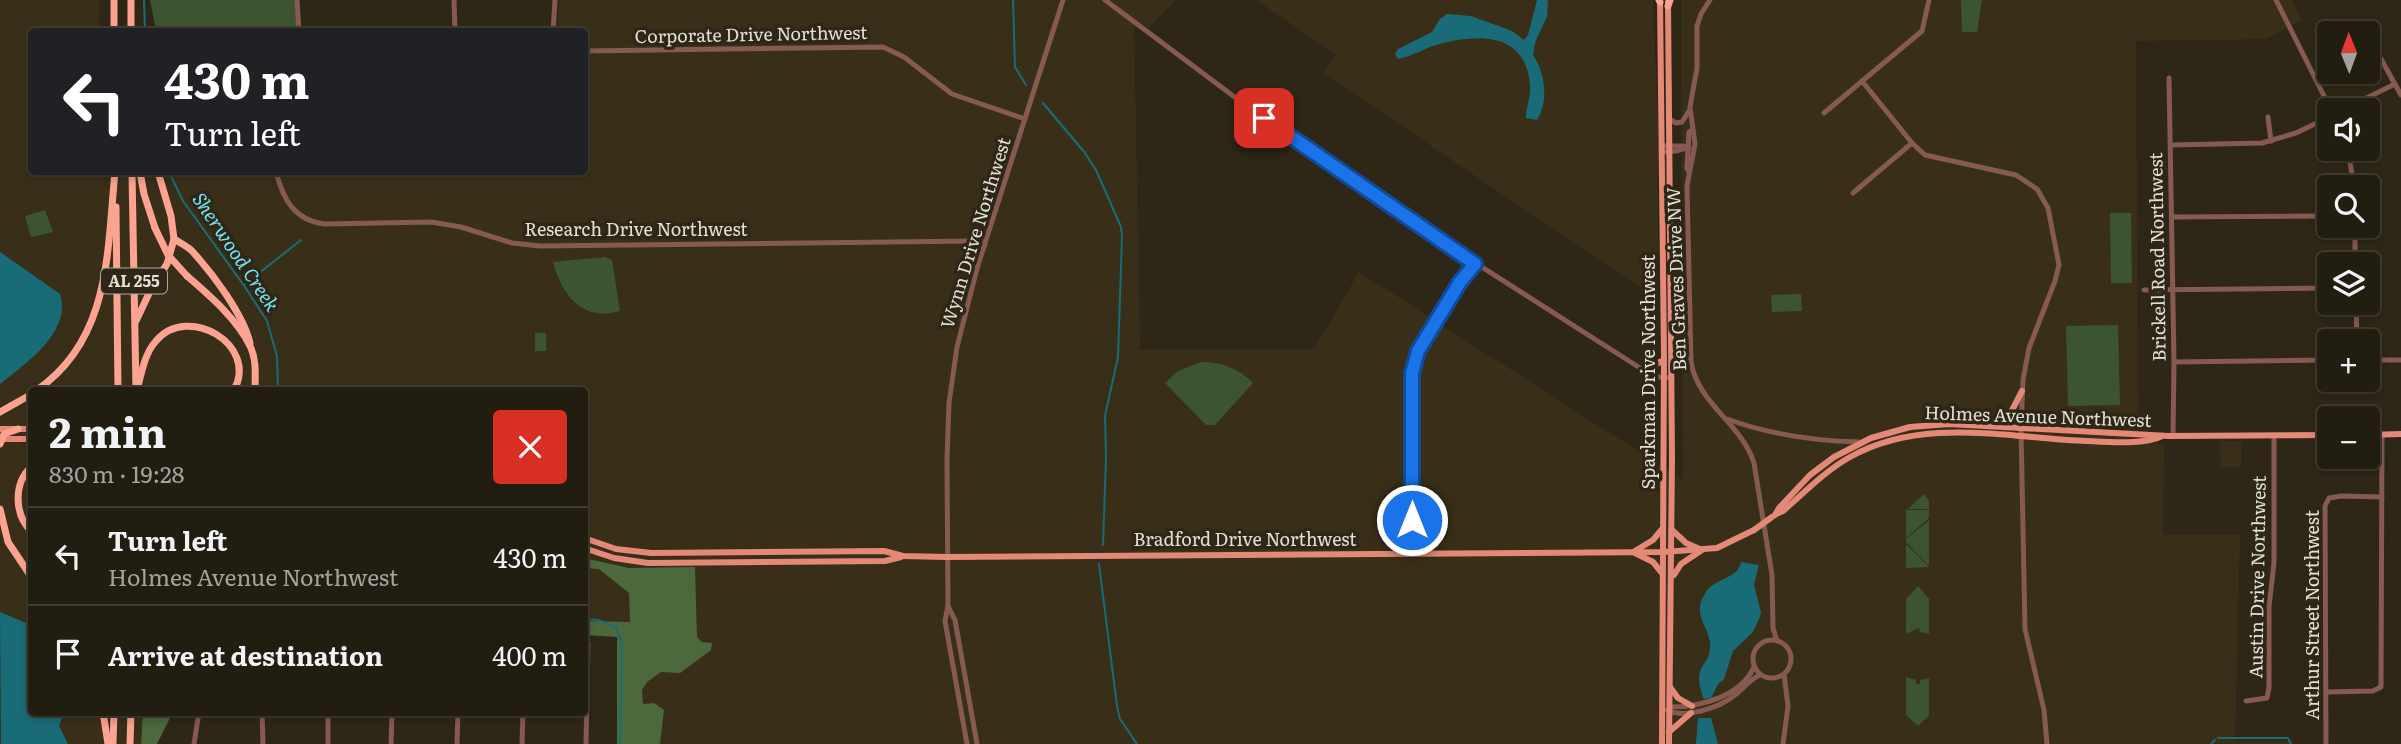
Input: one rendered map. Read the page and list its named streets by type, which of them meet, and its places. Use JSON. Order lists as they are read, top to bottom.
{
  "streets": {
    "highway": ["AL 255"],
    "main road": ["Sparkman Drive Northwest", "Holmes Avenue Northwest", "Bradford Drive Northwest"],
    "street": [
      "Corporate Drive Northwest",
      "Research Drive Northwest",
      "Wynn Drive Northwest",
      "Brickell Road Northwest",
      "Ben Graves Drive NW",
      "Austin Drive Northwest",
      "Arthur Street Northwest"
    ]
  },
  "crossings": [
    ["Corporate Drive Northwest", "Wynn Drive Northwest"],
    ["Research Drive Northwest", "Wynn Drive Northwest"],
    ["Wynn Drive Northwest", "Bradford Drive Northwest"],
    ["Brickell Road Northwest", "Holmes Avenue Northwest"],
    ["Sparkman Drive Northwest", "Holmes Avenue Northwest"],
    ["Sparkman Drive Northwest", "Bradford Drive Northwest"],
    ["Holmes Avenue Northwest", "Bradford Drive Northwest"],
    ["Holmes Avenue Northwest", "Austin Drive Northwest"]
  ],
  "water": ["Sherwood Creek"],
  "north": "top",
  "page": {
    "map_buttons": ["+", "−"],
    "turn": ["430 m", "Turn left"],
    "heading": ["2 min", "830 m · 19:28"],
    "list": [
      {
        "name": "Turn left",
        "note": "Holmes Avenue Northwest",
        "value": "430 m"
      },
      {
        "name": "Arrive at destination",
        "value": "400 m"
      }
    ]
  }
}
